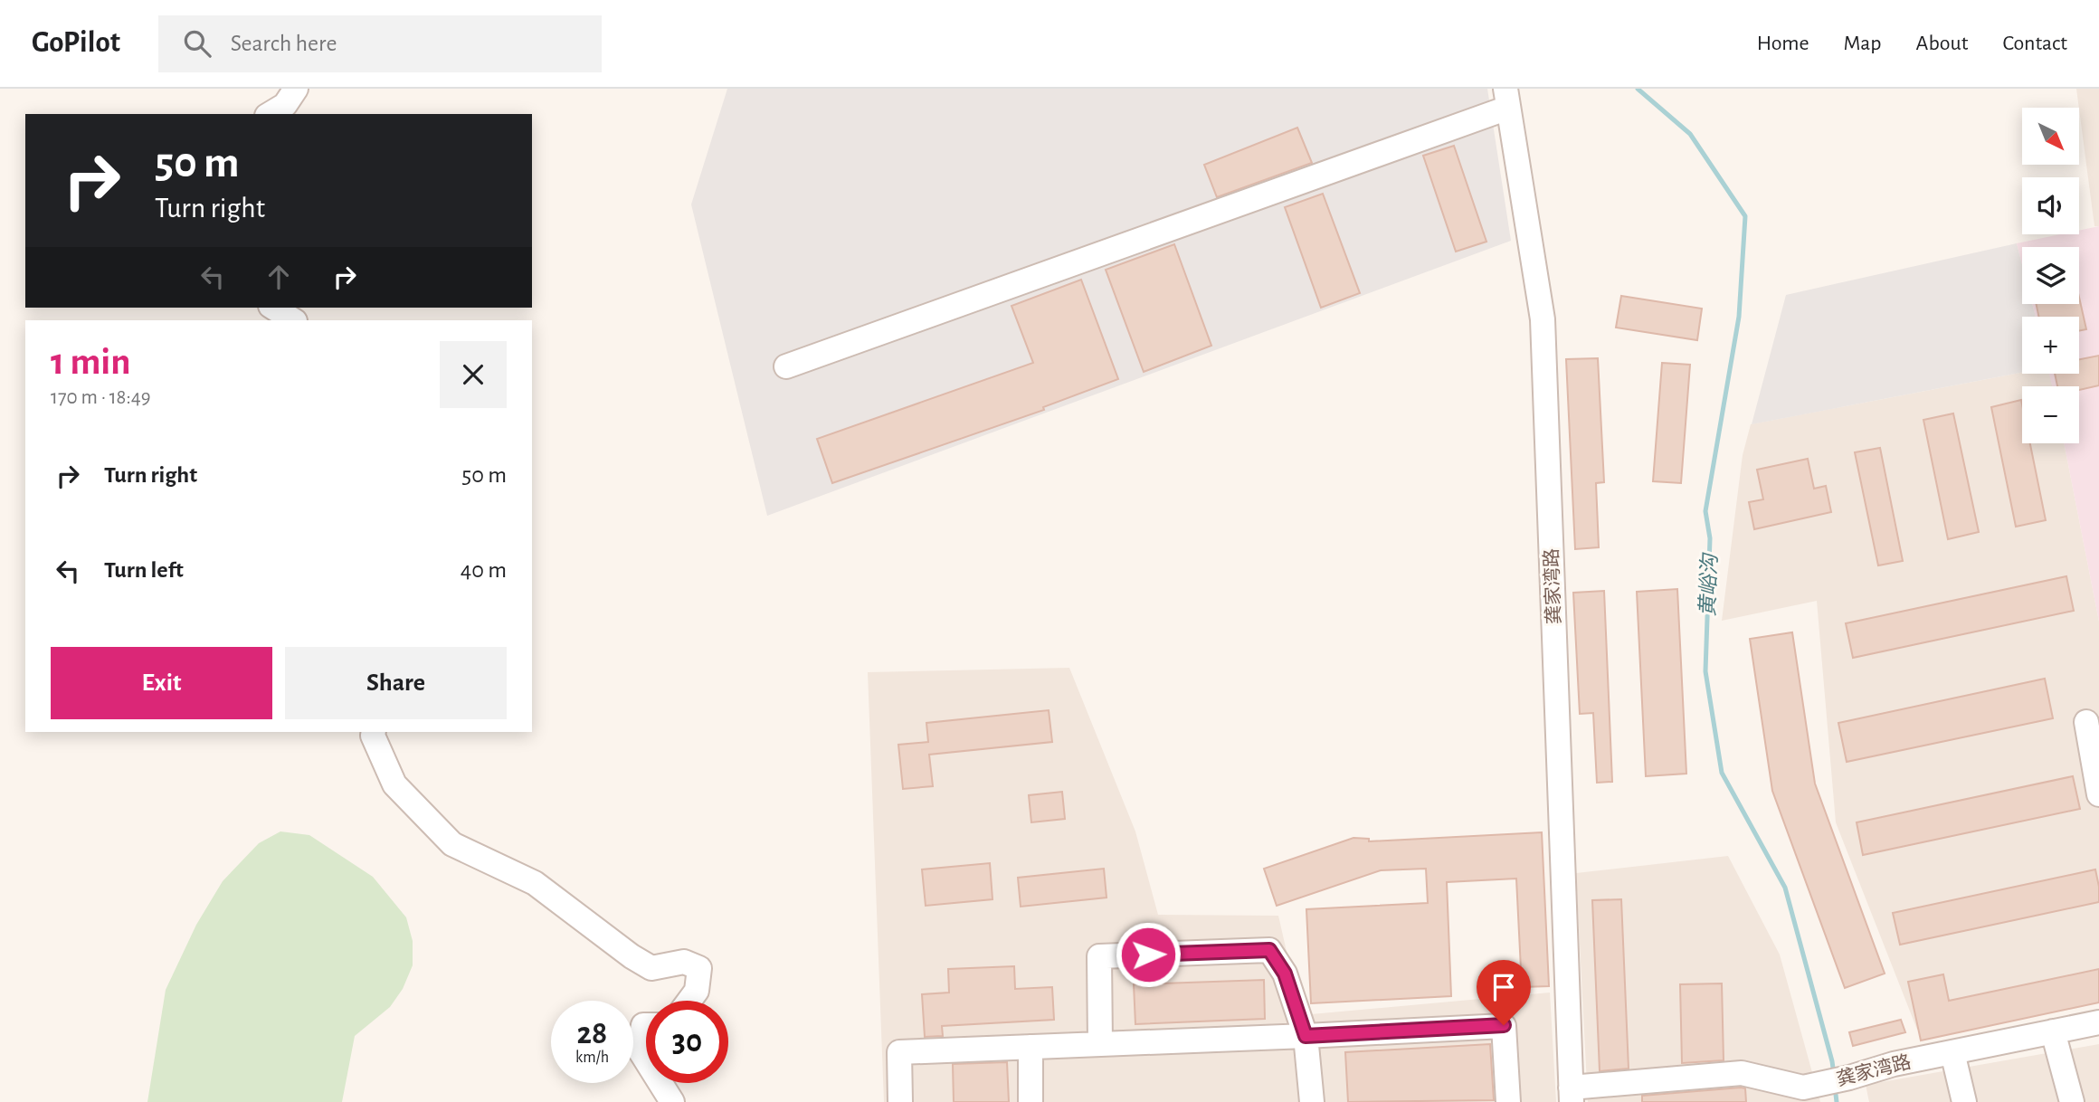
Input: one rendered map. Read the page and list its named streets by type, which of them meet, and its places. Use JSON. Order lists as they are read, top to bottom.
{
  "streets": {
    "street": ["龚家湾路"]
  },
  "water": ["黄峪沟"],
  "north": "bottom right",
  "page": {
    "header": "GoPilot",
    "search": "Search here",
    "nav": [
      "Home",
      "Map",
      "About",
      "Contact"
    ],
    "map_buttons": ["+", "−"],
    "turn": ["50 m", "Turn right"],
    "heading": ["1 min", "170 m · 18:49"],
    "list": [
      {
        "name": "Turn right",
        "value": "50 m"
      },
      {
        "name": "Turn left",
        "value": "40 m"
      }
    ],
    "buttons": ["Exit", "Share"],
    "speed": "28 km/h",
    "limit": "30"
  }
}
